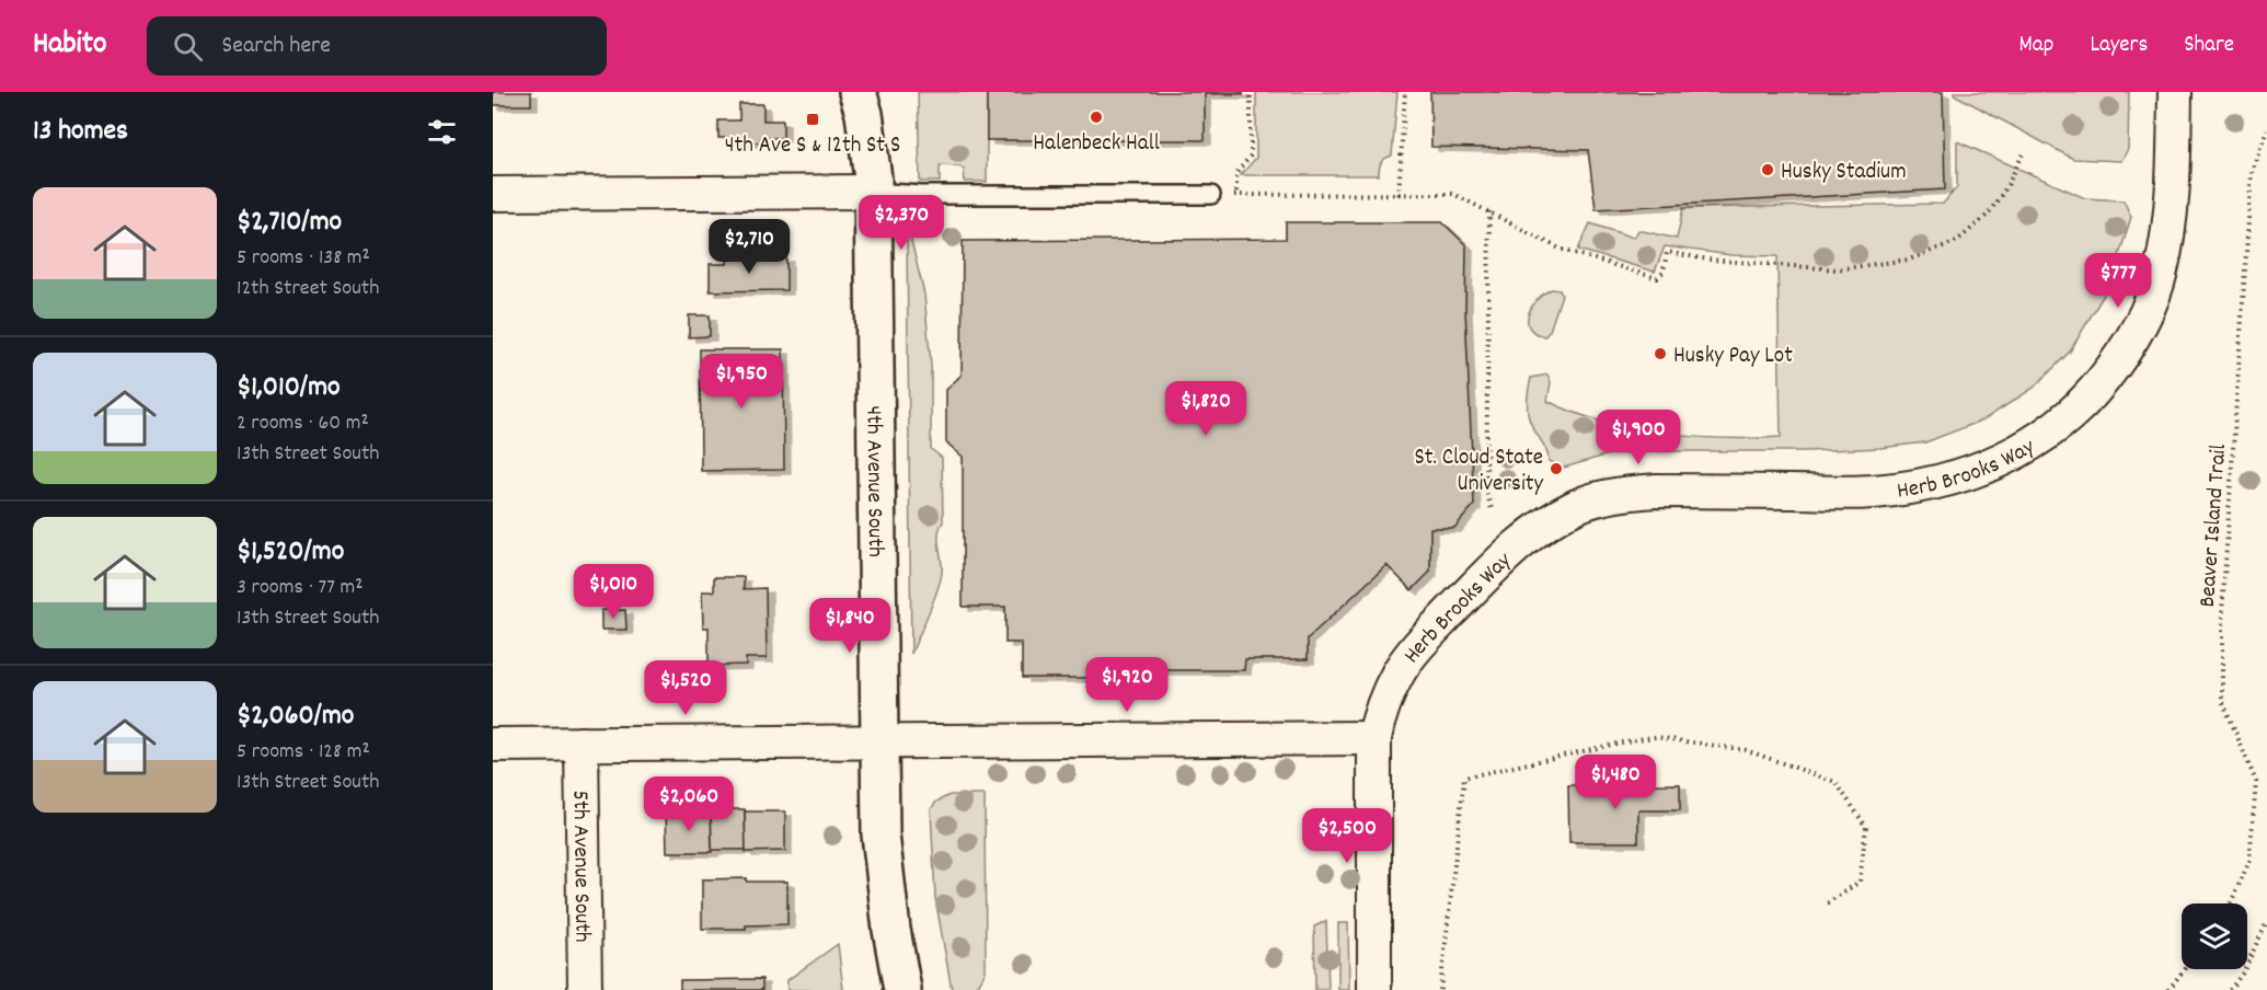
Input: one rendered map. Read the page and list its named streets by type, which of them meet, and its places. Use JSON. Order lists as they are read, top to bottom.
{
  "streets": {
    "street": ["Herb Brooks Way", "4th Avenue South", "5th Avenue South"],
    "path": ["Beaver Island Trail"]
  },
  "places": {
    "other": [
      "Halenbeck Hall",
      "Husky Stadium",
      "Husky Pay Lot",
      "St. Cloud State University"
    ],
    "transit": ["4th Ave S & 12th St S"]
  },
  "page": {
    "header": "Habito",
    "search": "Search here",
    "nav": ["Map", "Layers", "Share"],
    "heading": "13 homes",
    "list": [
      {
        "name": "$2,710/mo",
        "note": "5 rooms · 138 m² · 12th Street South"
      },
      {
        "name": "$1,010/mo",
        "note": "2 rooms · 60 m² · 13th Street South"
      },
      {
        "name": "$1,520/mo",
        "note": "3 rooms · 77 m² · 13th Street South"
      },
      {
        "name": "$2,060/mo",
        "note": "5 rooms · 128 m² · 13th Street South"
      }
    ],
    "price": [
      "$2,370",
      "$2,710",
      "$777",
      "$1,950",
      "$1,820",
      "$1,900",
      "$1,010",
      "$1,840",
      "$1,920",
      "$1,520",
      "$1,480",
      "$2,060",
      "$2,500"
    ]
  }
}
